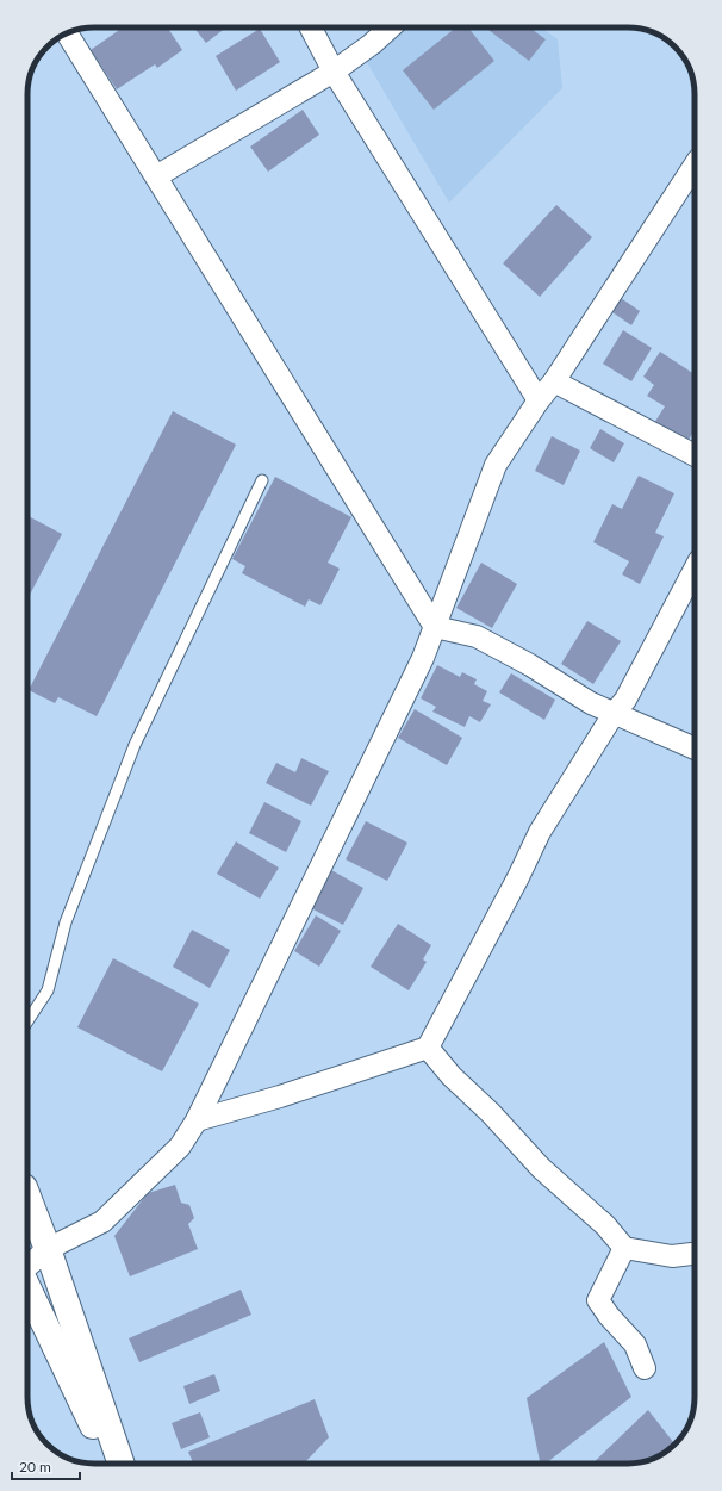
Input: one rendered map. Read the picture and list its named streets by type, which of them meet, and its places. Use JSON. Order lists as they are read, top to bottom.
{
  "scale_bar": "20 m"
}
